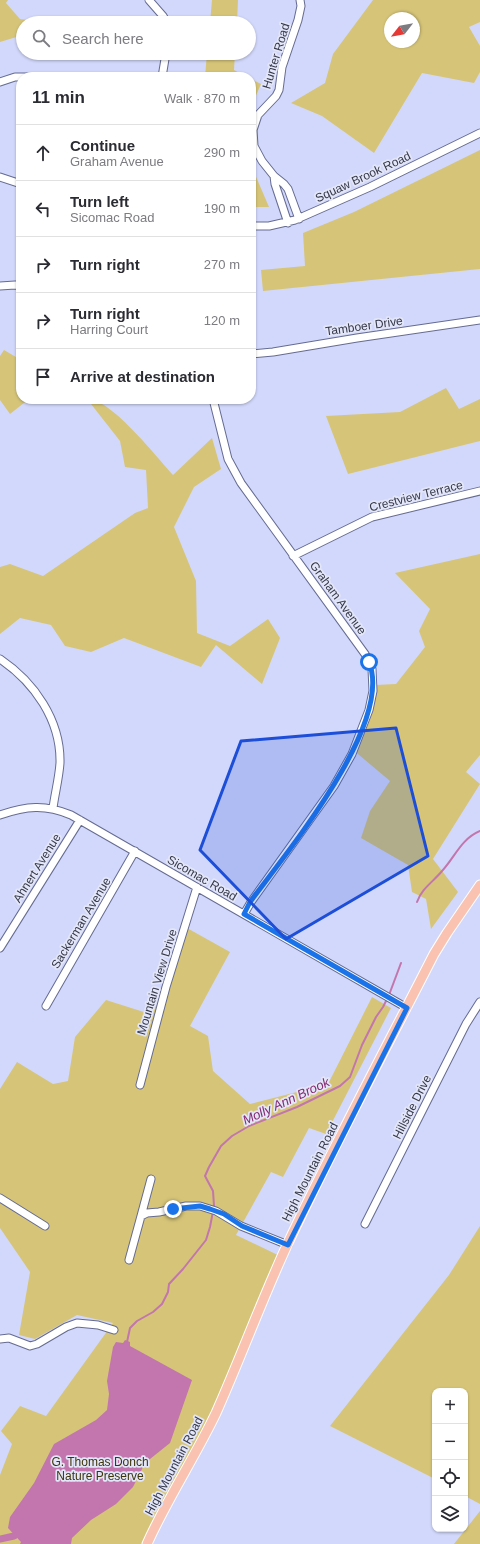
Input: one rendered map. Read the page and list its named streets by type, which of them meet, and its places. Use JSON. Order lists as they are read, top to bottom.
{
  "streets": {
    "main road": ["High Mountain Road"],
    "street": [
      "Hunter Road",
      "Squaw Brook Road",
      "Tamboer Drive",
      "Crestview Terrace",
      "Graham Avenue",
      "Ahnert Avenue",
      "Sicomac Road",
      "Sackerman Avenue",
      "Mountain View Drive",
      "Hillside Drive"
    ]
  },
  "crossings": [
    ["Hunter Road", "Squaw Brook Road"],
    ["Crestview Terrace", "Graham Avenue"],
    ["Graham Avenue", "Sicomac Road"],
    ["Ahnert Avenue", "Sicomac Road"],
    ["Sicomac Road", "Sackerman Avenue"],
    ["Sicomac Road", "Mountain View Drive"],
    ["Sicomac Road", "High Mountain Road"]
  ],
  "water": ["Molly Ann Brook"],
  "parks": ["G. Thomas Donch Nature Preserve"],
  "north": "bottom left",
  "page": {
    "search": "Search here",
    "heading": ["11 min", "Walk · 870 m"],
    "list": [
      ["Continue", "Graham Avenue", "290 m"],
      ["Turn left", "Sicomac Road", "190 m"],
      ["Turn right", "270 m"],
      ["Turn right", "Harring Court", "120 m"],
      "Arrive at destination"
    ],
    "map_buttons": ["+", "−"]
  }
}
